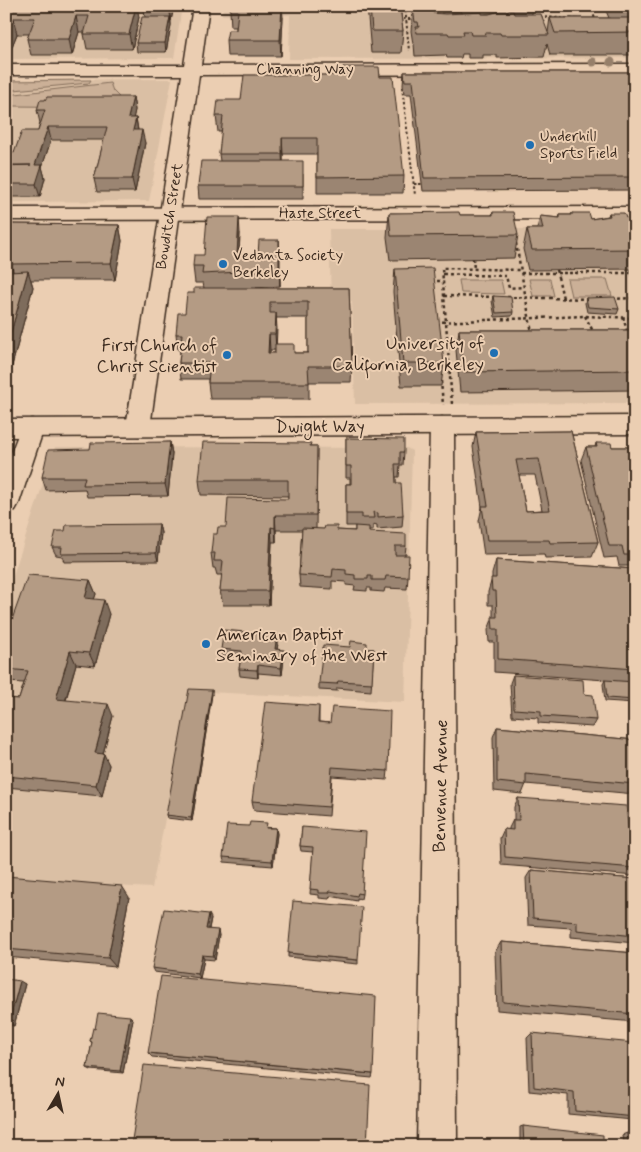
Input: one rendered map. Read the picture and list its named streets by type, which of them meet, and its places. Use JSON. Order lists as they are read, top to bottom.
{
  "streets": {
    "street": [
      "Channing Way",
      "Haste Street",
      "Bowditch Street",
      "Dwight Way",
      "Benvenue Avenue"
    ]
  },
  "crossings": [
    ["Channing Way", "Bowditch Street"],
    ["Haste Street", "Bowditch Street"],
    ["Bowditch Street", "Dwight Way"],
    ["Dwight Way", "Benvenue Avenue"]
  ],
  "places": [
    "Underhill Sports Field",
    "Vedanta Society Berkeley",
    "University of California, Berkeley",
    "First Church of Christ Scientist",
    "American Baptist Seminary of the West"
  ],
  "north": "top"
}
